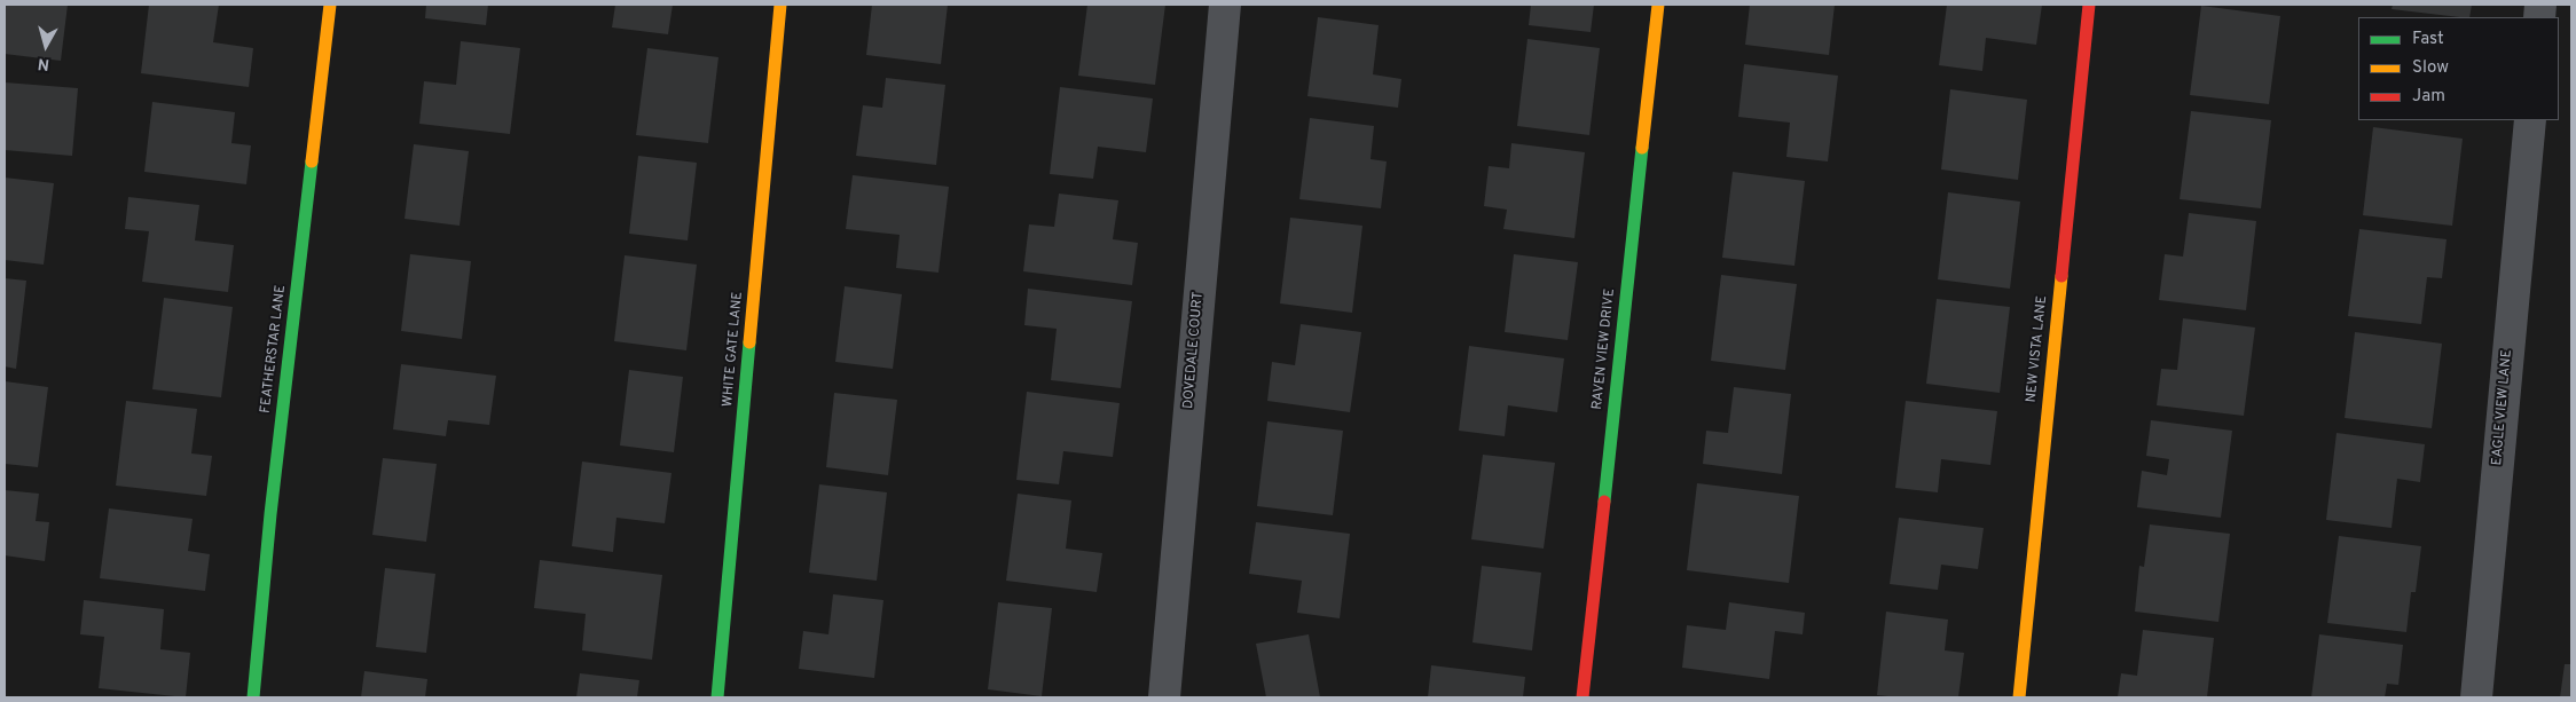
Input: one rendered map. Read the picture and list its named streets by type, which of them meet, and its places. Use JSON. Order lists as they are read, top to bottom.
{
  "streets": {
    "street": [
      "FEATHERSTAR LANE",
      "WHITE GATE LANE",
      "RAVEN VIEW DRIVE",
      "NEW VISTA LANE",
      "DOVEDALE COURT",
      "EAGLE VIEW LANE"
    ]
  },
  "legend": ["Fast", "Slow", "Jam"],
  "north": "bottom"
}
